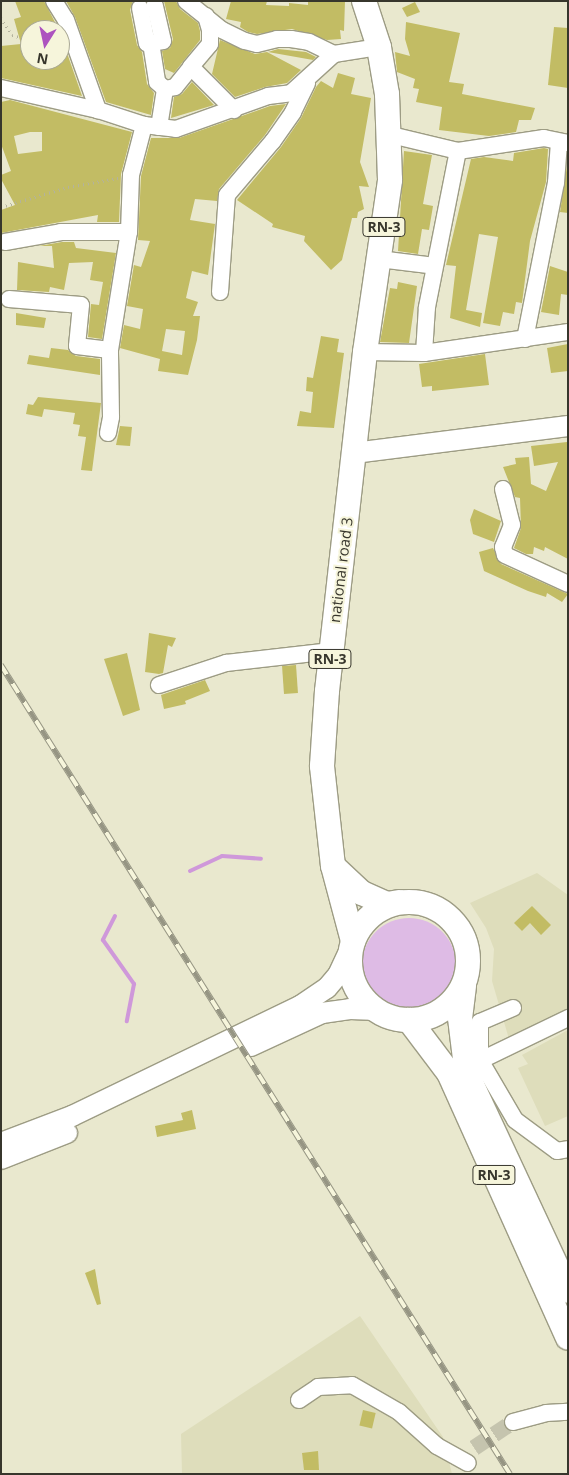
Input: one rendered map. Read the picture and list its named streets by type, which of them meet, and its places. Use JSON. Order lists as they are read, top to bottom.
{
  "streets": {
    "highway": ["RN-3", "national road 3"]
  },
  "crossings": [
    ["RN-3", "national road 3"]
  ],
  "north": "bottom"
}
